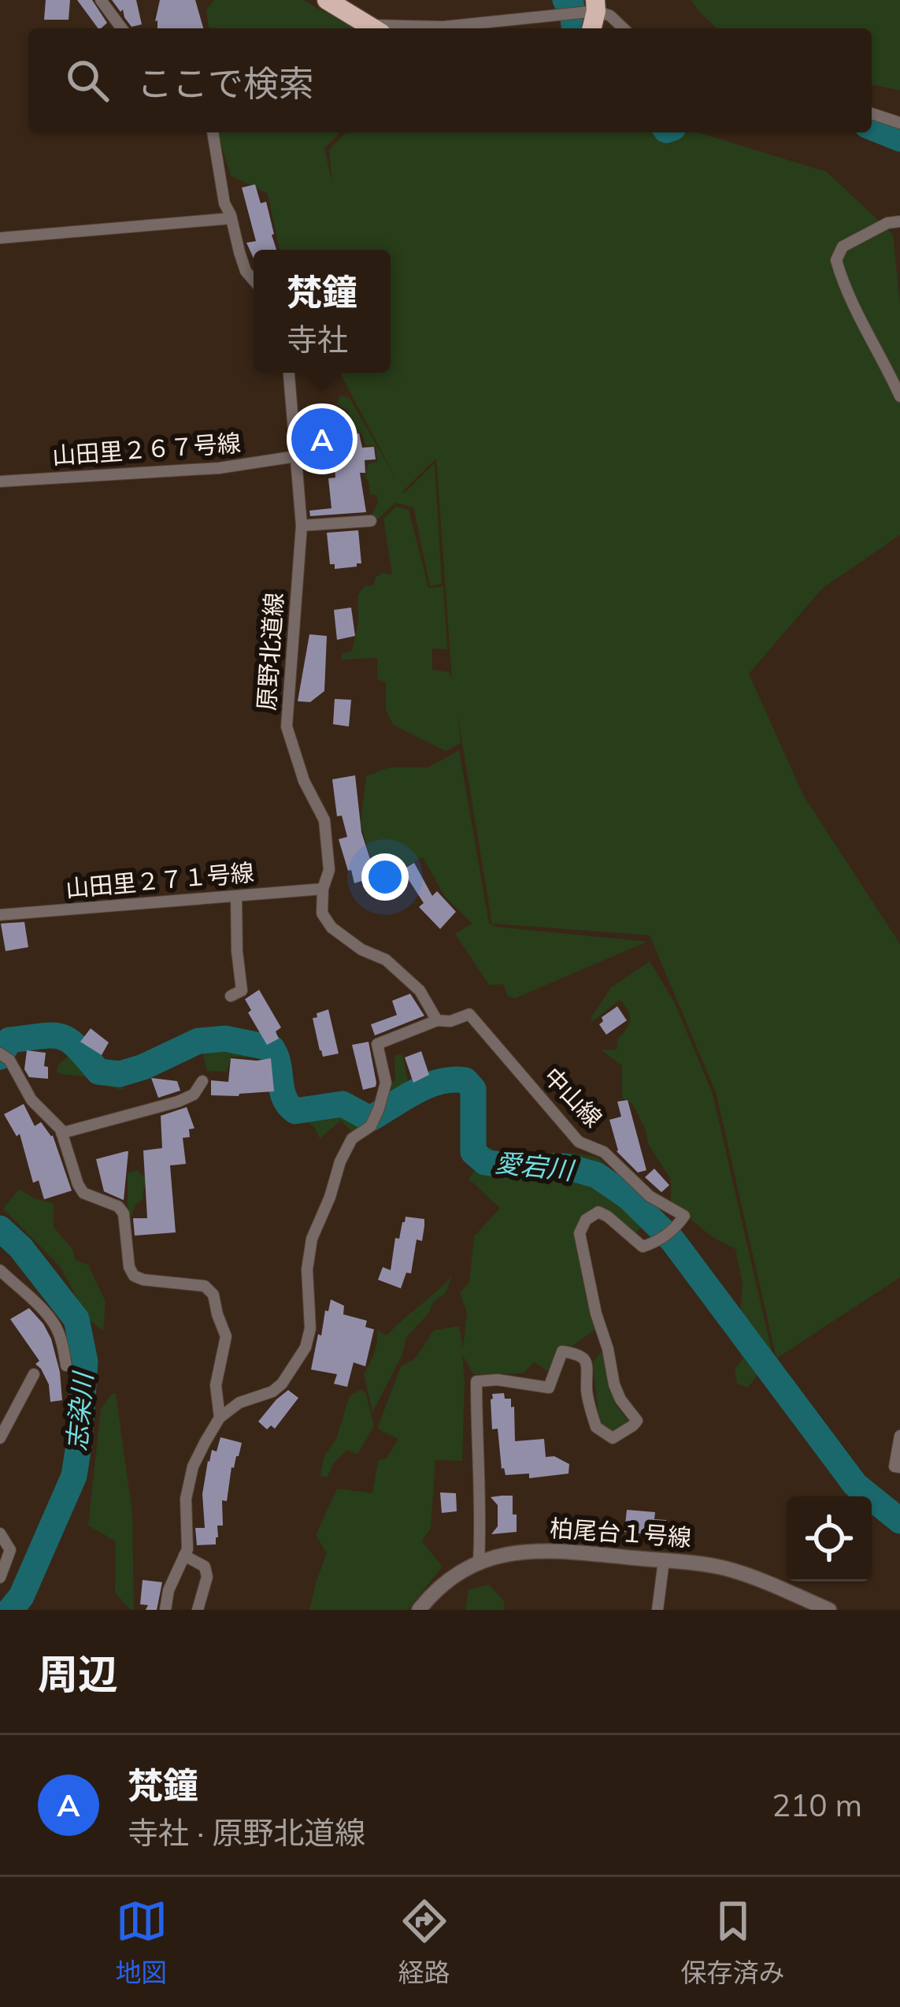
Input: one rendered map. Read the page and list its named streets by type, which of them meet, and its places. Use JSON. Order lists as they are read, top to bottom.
{
  "streets": {
    "street": [
      "山田里２６７号線",
      "原野北道線",
      "山田里２７１号線",
      "中山線",
      "柏尾台１号線"
    ]
  },
  "crossings": [
    ["山田里２６７号線", "原野北道線"],
    ["原野北道線", "山田里２７１号線"],
    ["原野北道線", "中山線"],
    ["中山線", "柏尾台１号線"]
  ],
  "water": ["愛宕川", "志染川"],
  "page": {
    "search": "ここで検索",
    "popup": ["梵鐘", "寺社"],
    "pins": "A",
    "heading": "周辺",
    "list": [
      {
        "mark": "A",
        "name": "梵鐘",
        "note": "寺社 · 原野北道線",
        "value": "210 m"
      }
    ],
    "nav": ["地図", "経路", "保存済み"]
  }
}
